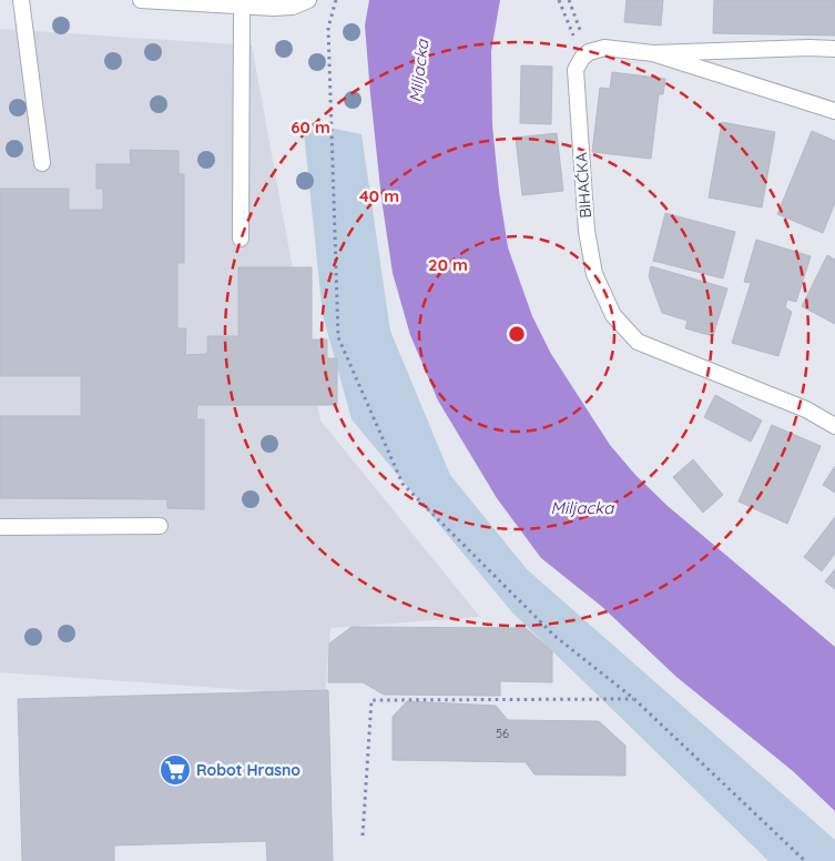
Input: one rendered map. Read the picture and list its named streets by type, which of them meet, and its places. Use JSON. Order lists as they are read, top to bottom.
{
  "streets": {
    "street": ["BIHAĆKA"]
  },
  "water": ["Miljacka"],
  "places": {
    "supermarket": ["Robot Hrasno"]
  },
  "house_numbers": ["56"],
  "rings": ["60 m", "40 m", "20 m"]
}
